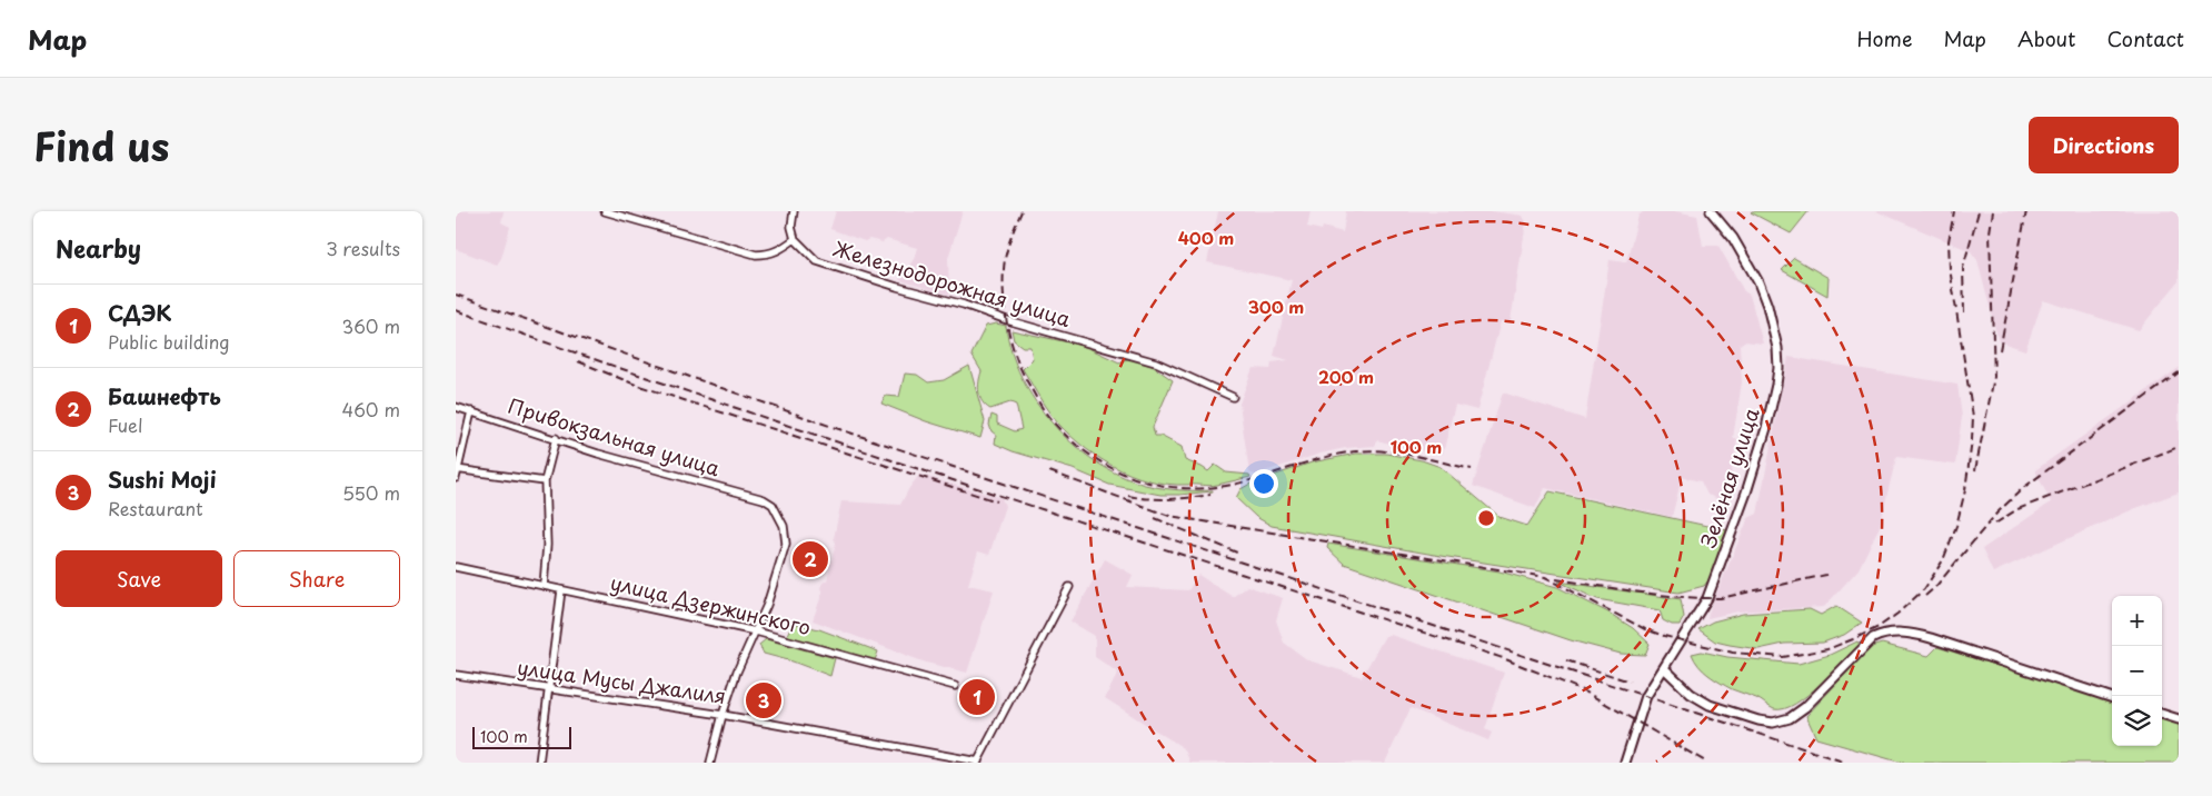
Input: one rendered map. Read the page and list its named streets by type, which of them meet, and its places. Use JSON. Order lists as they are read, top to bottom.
{
  "streets": {
    "street": [
      "Железнодорожная улица",
      "Привокзальная улица",
      "Зелёная улица",
      "улица Дзержинского",
      "улица Мусы Джалиля"
    ]
  },
  "crossings": [
    ["Привокзальная улица", "улица Дзержинского"]
  ],
  "scale_bar": "100 m",
  "page": {
    "header": "Map",
    "nav": [
      "Home",
      "Map",
      "About",
      "Contact"
    ],
    "title": "Find us",
    "buttons": [
      "Directions",
      ["Save", "Share"]
    ],
    "heading": ["Nearby", "3 results"],
    "list": [
      {
        "mark": "1",
        "name": "СДЭК",
        "note": "Public building",
        "value": "360 m"
      },
      {
        "mark": "2",
        "name": "Башнефть",
        "note": "Fuel",
        "value": "460 m"
      },
      {
        "mark": "3",
        "name": "Sushi Moji",
        "note": "Restaurant",
        "value": "550 m"
      }
    ],
    "pins": ["2", "1", "3"],
    "map_buttons": ["+", "−"],
    "scale": "100 m"
  },
  "rings": [
    "400 m",
    "300 m",
    "200 m",
    "100 m"
  ]
}
